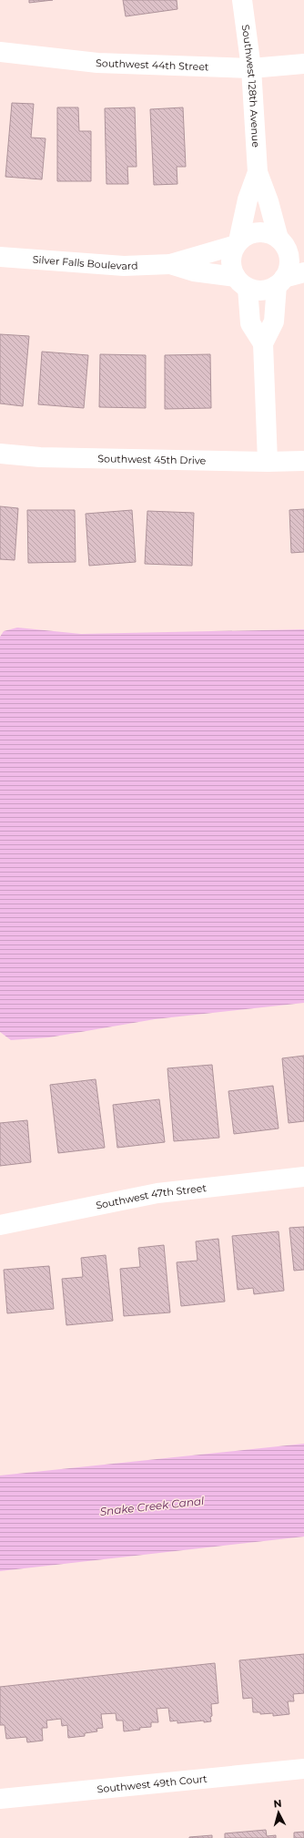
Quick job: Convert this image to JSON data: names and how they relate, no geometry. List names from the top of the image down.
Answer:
{
  "streets": {
    "street": [
      "Southwest 44th Street",
      "Southwest 128th Avenue",
      "Silver Falls Boulevard",
      "Southwest 45th Drive",
      "Southwest 47th Street",
      "Southwest 49th Court"
    ]
  },
  "crossings": [
    ["Southwest 44th Street", "Southwest 128th Avenue"],
    ["Southwest 128th Avenue", "Silver Falls Boulevard"]
  ],
  "water": ["Snake Creek Canal"],
  "north": "top"
}
